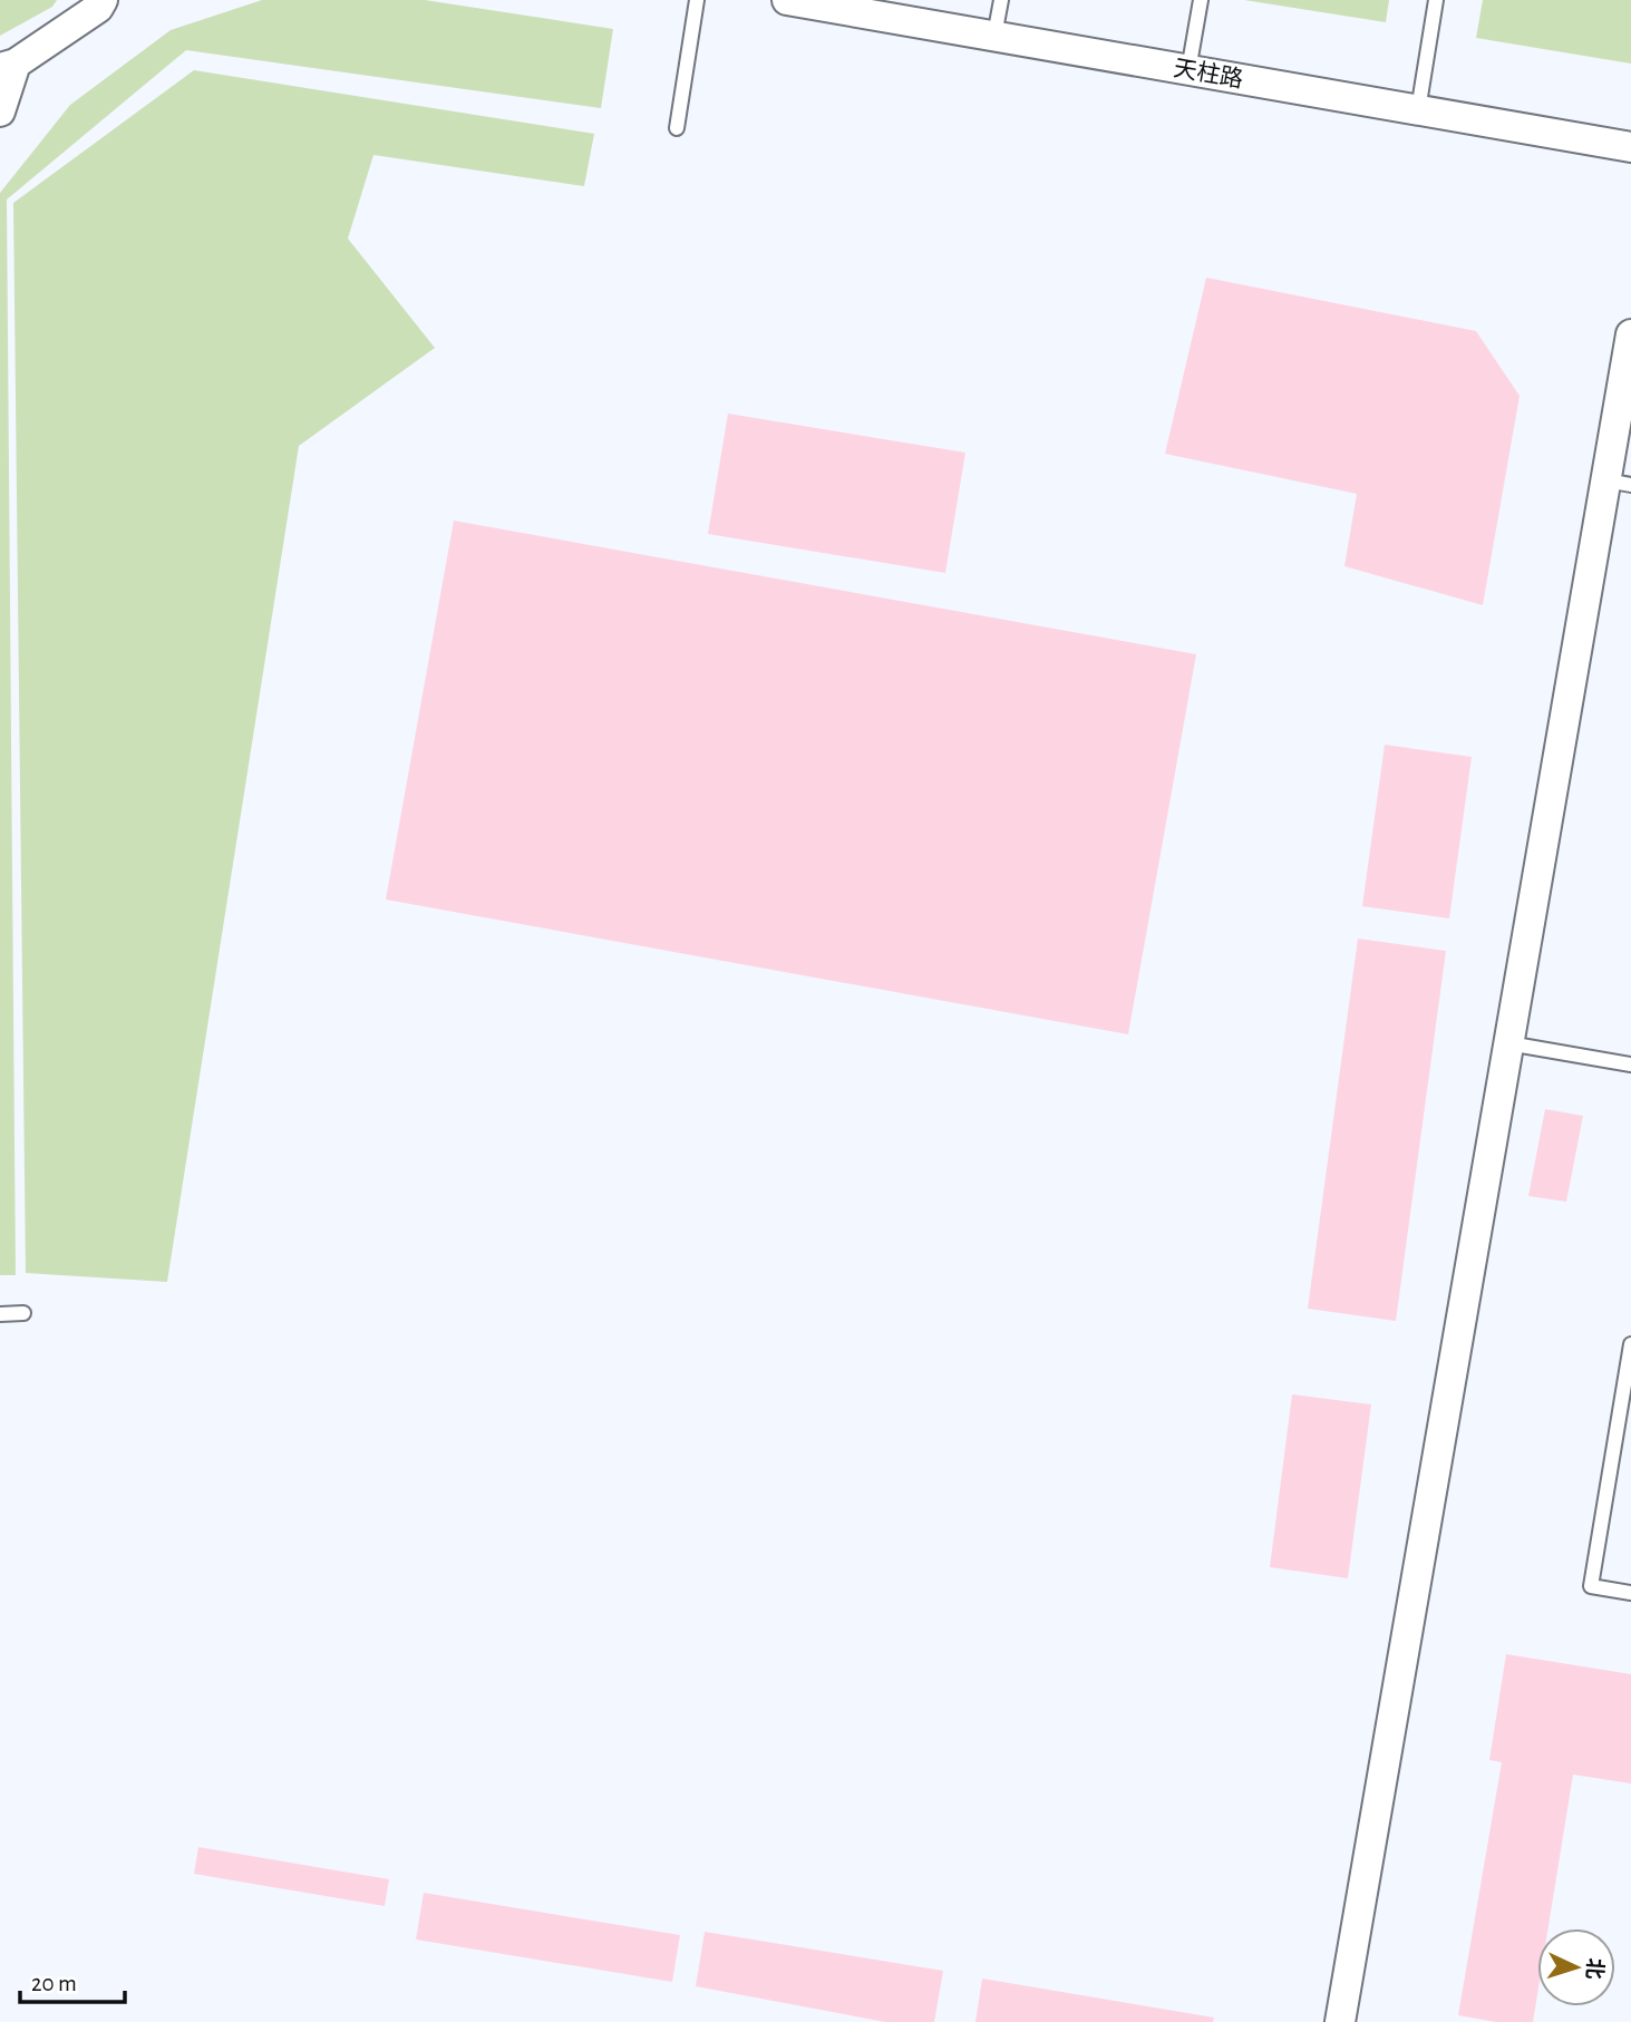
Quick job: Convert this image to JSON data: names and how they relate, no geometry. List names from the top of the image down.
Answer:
{
  "streets": {
    "street": ["天柱路"]
  },
  "scale_bar": "20 m",
  "north": "right"
}
